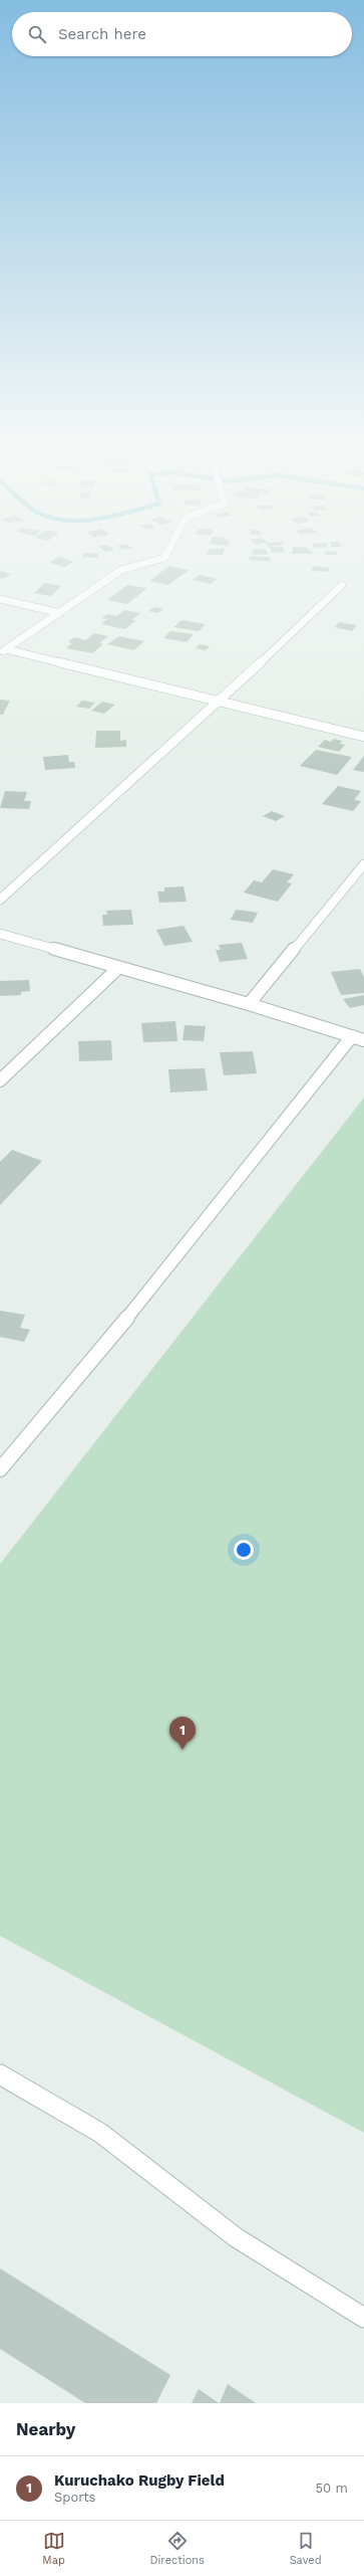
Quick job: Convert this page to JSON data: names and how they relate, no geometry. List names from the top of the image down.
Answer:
{
  "page": {
    "search": "Search here",
    "pins": "1",
    "heading": "Nearby",
    "list": [
      {
        "mark": "1",
        "name": "Kuruchako Rugby Field",
        "note": "Sports",
        "value": "50 m"
      }
    ],
    "nav": ["Map", "Directions", "Saved"]
  }
}
